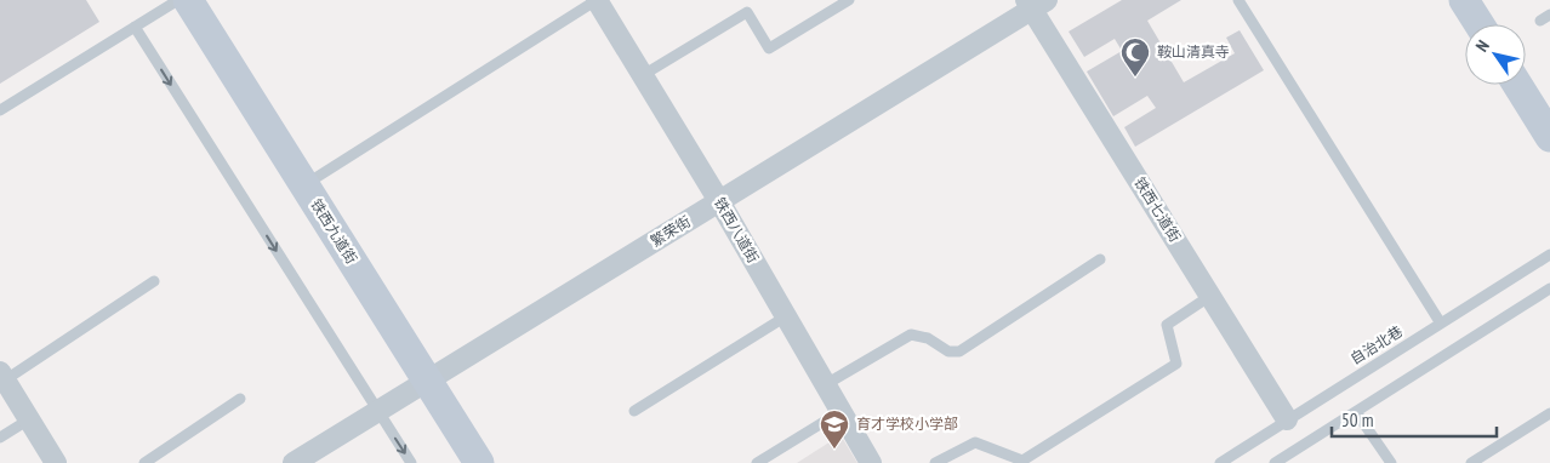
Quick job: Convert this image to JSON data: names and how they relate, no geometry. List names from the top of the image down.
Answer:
{
  "streets": {
    "main road": ["铁西九道街"],
    "street": ["铁西七道街", "铁西八道街", "繁荣街"],
    "lane": ["自治北巷"]
  },
  "crossings": [
    ["铁西七道街", "繁荣街"],
    ["铁西七道街", "自治北巷"],
    ["铁西八道街", "繁荣街"],
    ["铁西九道街", "繁荣街"]
  ],
  "places": {
    "mosque": ["鞍山清真寺"],
    "school or university": ["育才学校小学部"]
  },
  "scale_bar": "50 m",
  "north": "top left"
}
